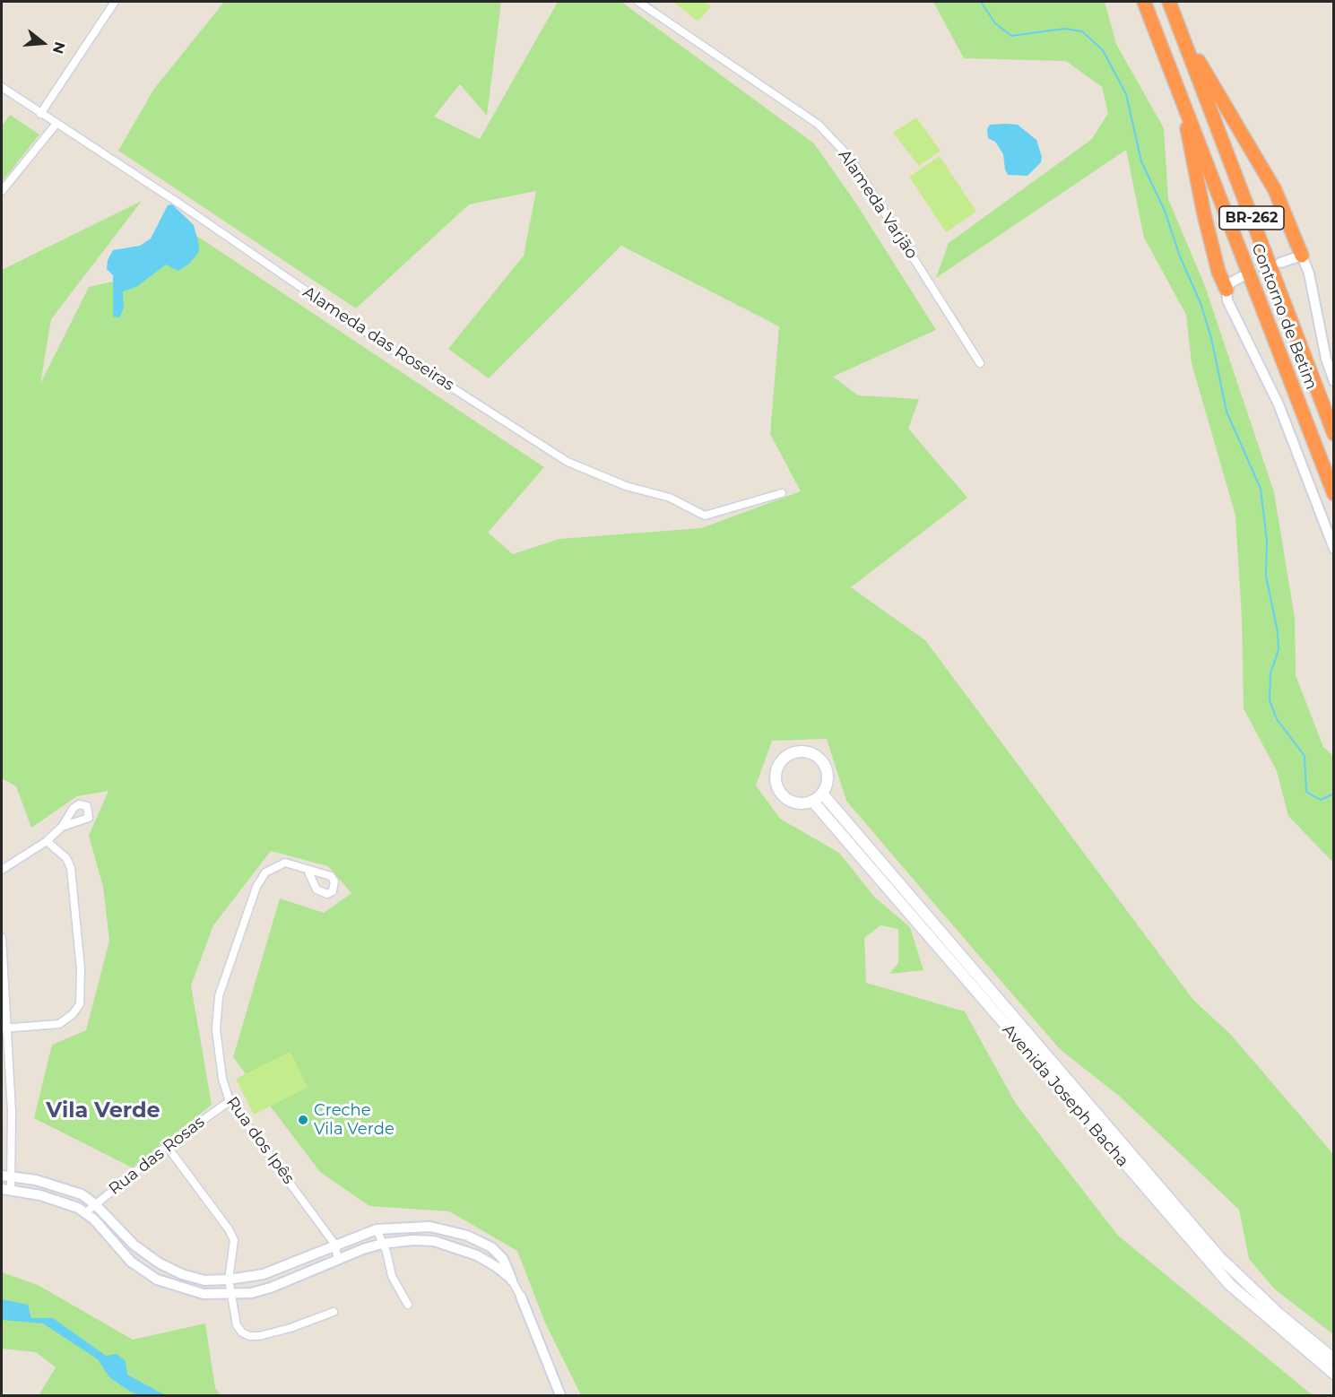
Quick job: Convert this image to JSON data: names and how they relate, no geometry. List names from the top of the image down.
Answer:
{
  "streets": {
    "highway": ["BR-262", "Contorno de Betim"],
    "main road": ["Avenida Joseph Bacha"],
    "street": [
      "Alameda Varjão",
      "Alameda das Roseiras",
      "Rua dos Ipês",
      "Rua das Rosas"
    ]
  },
  "crossings": [
    ["Rua dos Ipês", "Rua das Rosas"]
  ],
  "districts": ["Vila Verde"],
  "places": ["Creche Vila Verde"],
  "north": "right"
}
